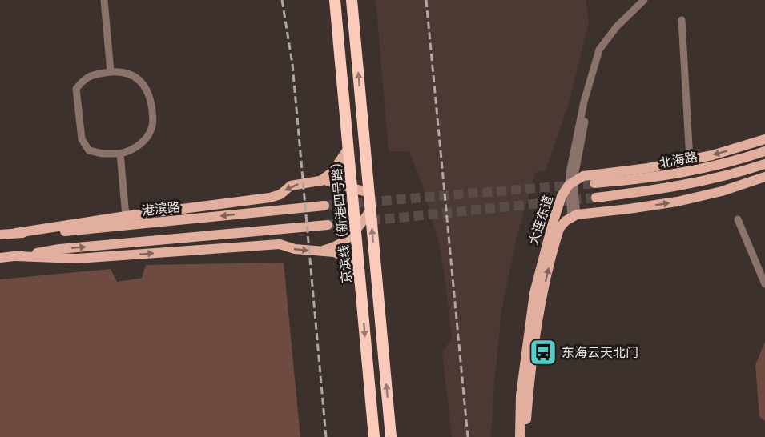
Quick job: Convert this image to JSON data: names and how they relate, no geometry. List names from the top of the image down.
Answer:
{
  "streets": {
    "highway": ["京滨线（新港四号路）"],
    "main road": ["北海路", "港滨路", "大连东道"]
  },
  "places": {
    "bus stop": ["东海云天北门"]
  }
}
